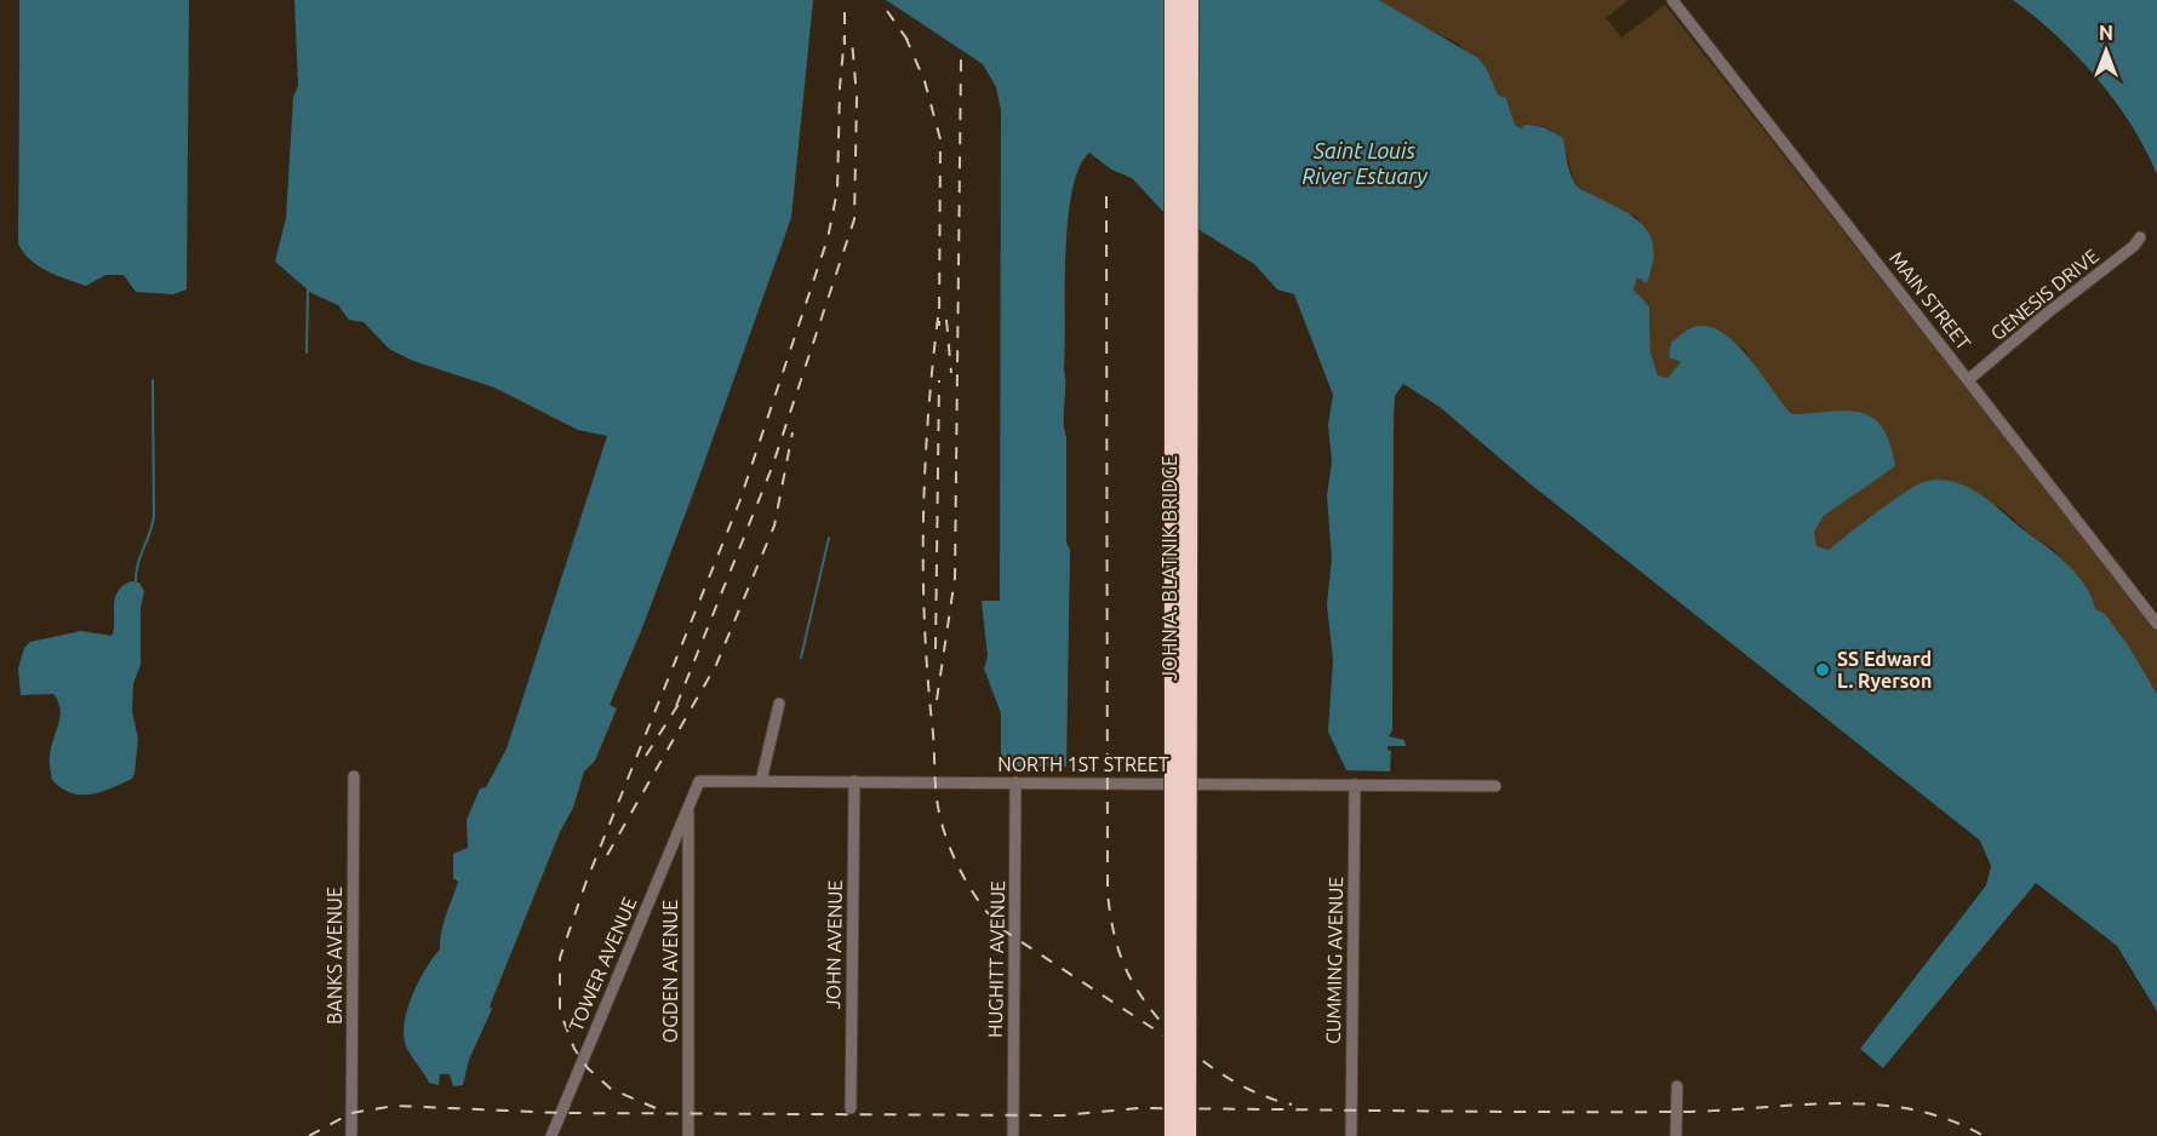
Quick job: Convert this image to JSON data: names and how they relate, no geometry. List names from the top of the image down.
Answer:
{
  "streets": {
    "highway": ["JOHN A. BLATNIK BRIDGE"],
    "street": [
      "GENESIS DRIVE",
      "MAIN STREET",
      "NORTH 1ST STREET",
      "JOHN AVENUE",
      "BANKS AVENUE",
      "HUGHITT AVENUE",
      "CUMMING AVENUE",
      "TOWER AVENUE",
      "OGDEN AVENUE"
    ]
  },
  "crossings": [
    ["GENESIS DRIVE", "MAIN STREET"],
    ["NORTH 1ST STREET", "JOHN AVENUE"],
    ["NORTH 1ST STREET", "HUGHITT AVENUE"],
    ["NORTH 1ST STREET", "CUMMING AVENUE"],
    ["NORTH 1ST STREET", "TOWER AVENUE"],
    ["NORTH 1ST STREET", "OGDEN AVENUE"],
    ["TOWER AVENUE", "OGDEN AVENUE"]
  ],
  "water": ["Saint Louis River Estuary"],
  "places": ["SS Edward L. Ryerson"],
  "north": "top"
}
